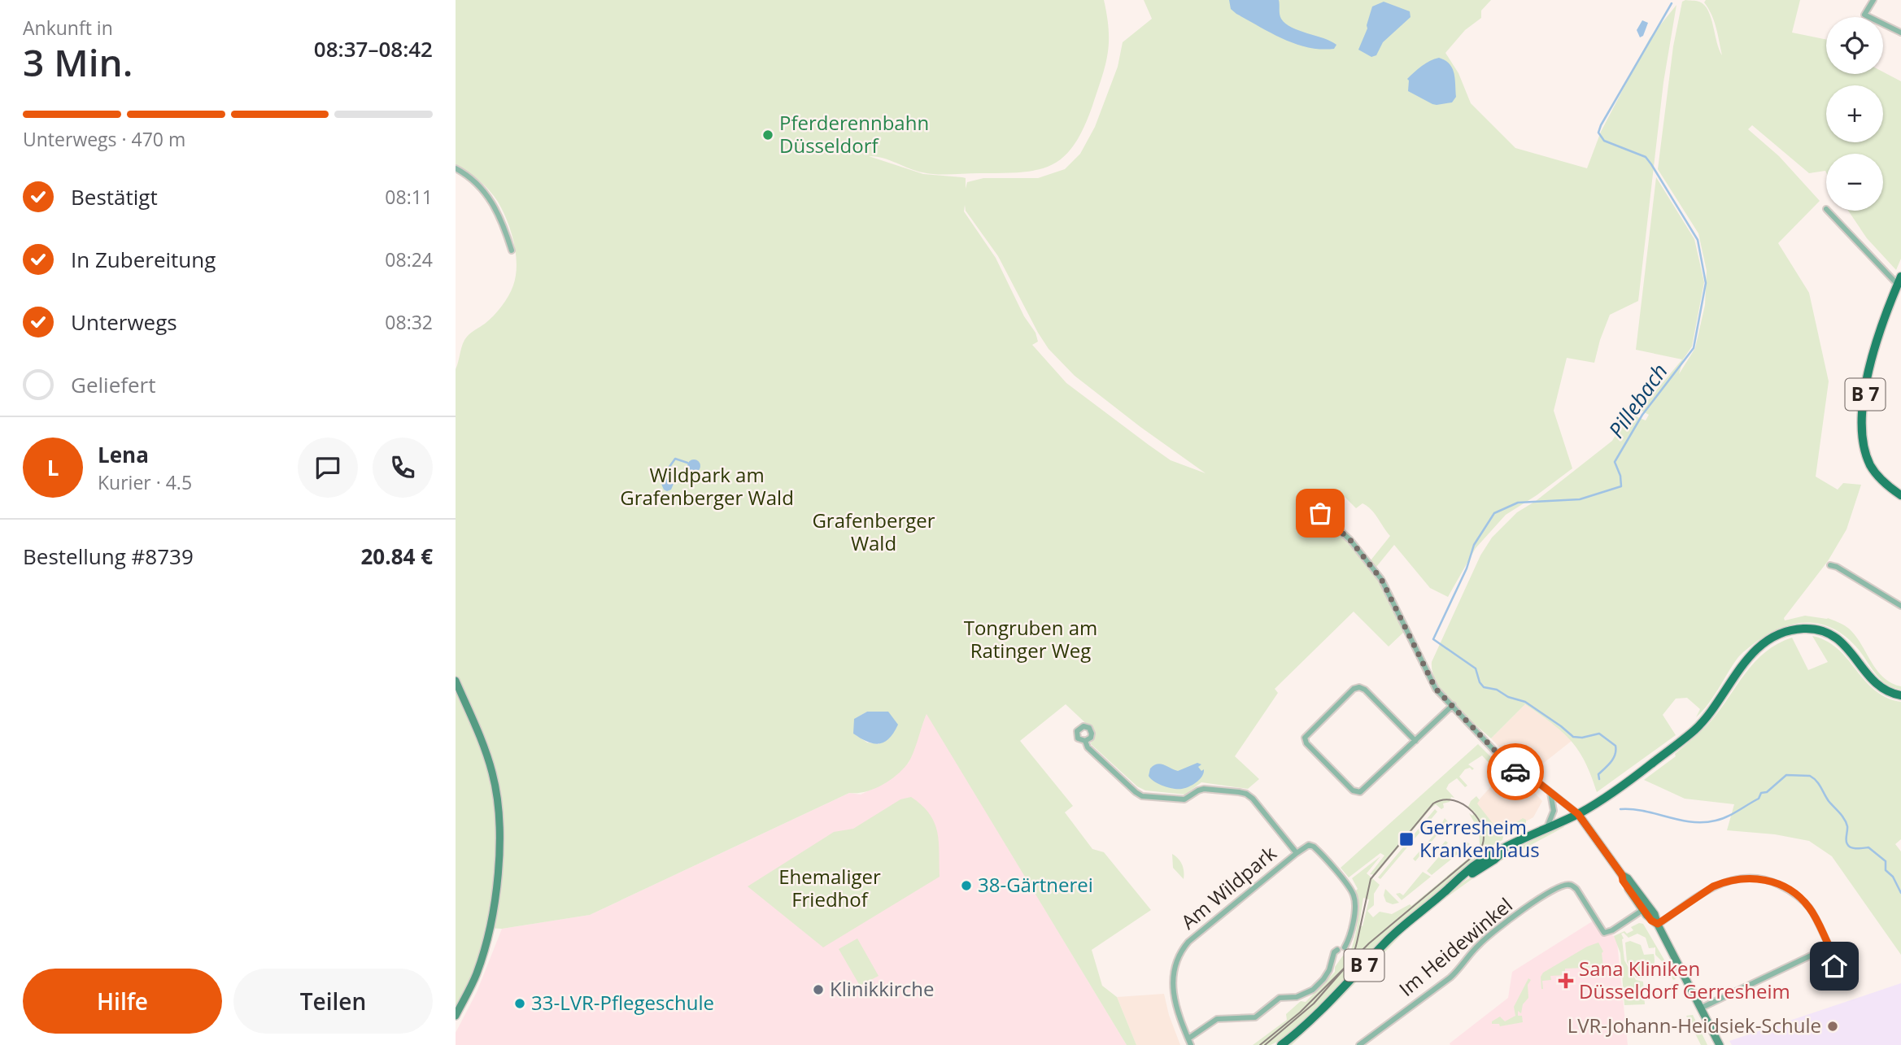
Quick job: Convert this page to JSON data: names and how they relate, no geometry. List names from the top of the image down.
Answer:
{
  "streets": {
    "main road": ["B 7"],
    "street": ["Am Wildpark", "Im Heidewinkel"]
  },
  "water": ["Pillebach"],
  "parks": [
    "Wildpark am Grafenberger Wald",
    "Grafenberger Wald",
    "Tongruben am Ratinger Weg",
    "Ehemaliger Friedhof"
  ],
  "places": {
    "other": [
      "Pferderennbahn Düsseldorf",
      "38-Gärtnerei",
      "Klinikkirche",
      "33-LVR-Pflegeschule",
      "LVR-Johann-Heidsiek-Schule"
    ],
    "transit": ["Gerresheim Krankenhaus"],
    "health": ["Sana Kliniken Düsseldorf Gerresheim"]
  },
  "page": {
    "heading": ["3 Min.", "Ankunft in", "08:37–08:42"],
    "panel": [
      "Lena",
      "Kurier · 4.5",
      "Bestellung #8739",
      "20.84 €"
    ],
    "map_buttons": ["+", "−"],
    "bar": "Unterwegs · 470 m",
    "list": [
      ["Bestätigt", "08:11"],
      ["In Zubereitung", "08:24"],
      ["Unterwegs", "08:32"],
      "Geliefert"
    ],
    "round": "L",
    "buttons": ["Hilfe", "Teilen"]
  }
}
